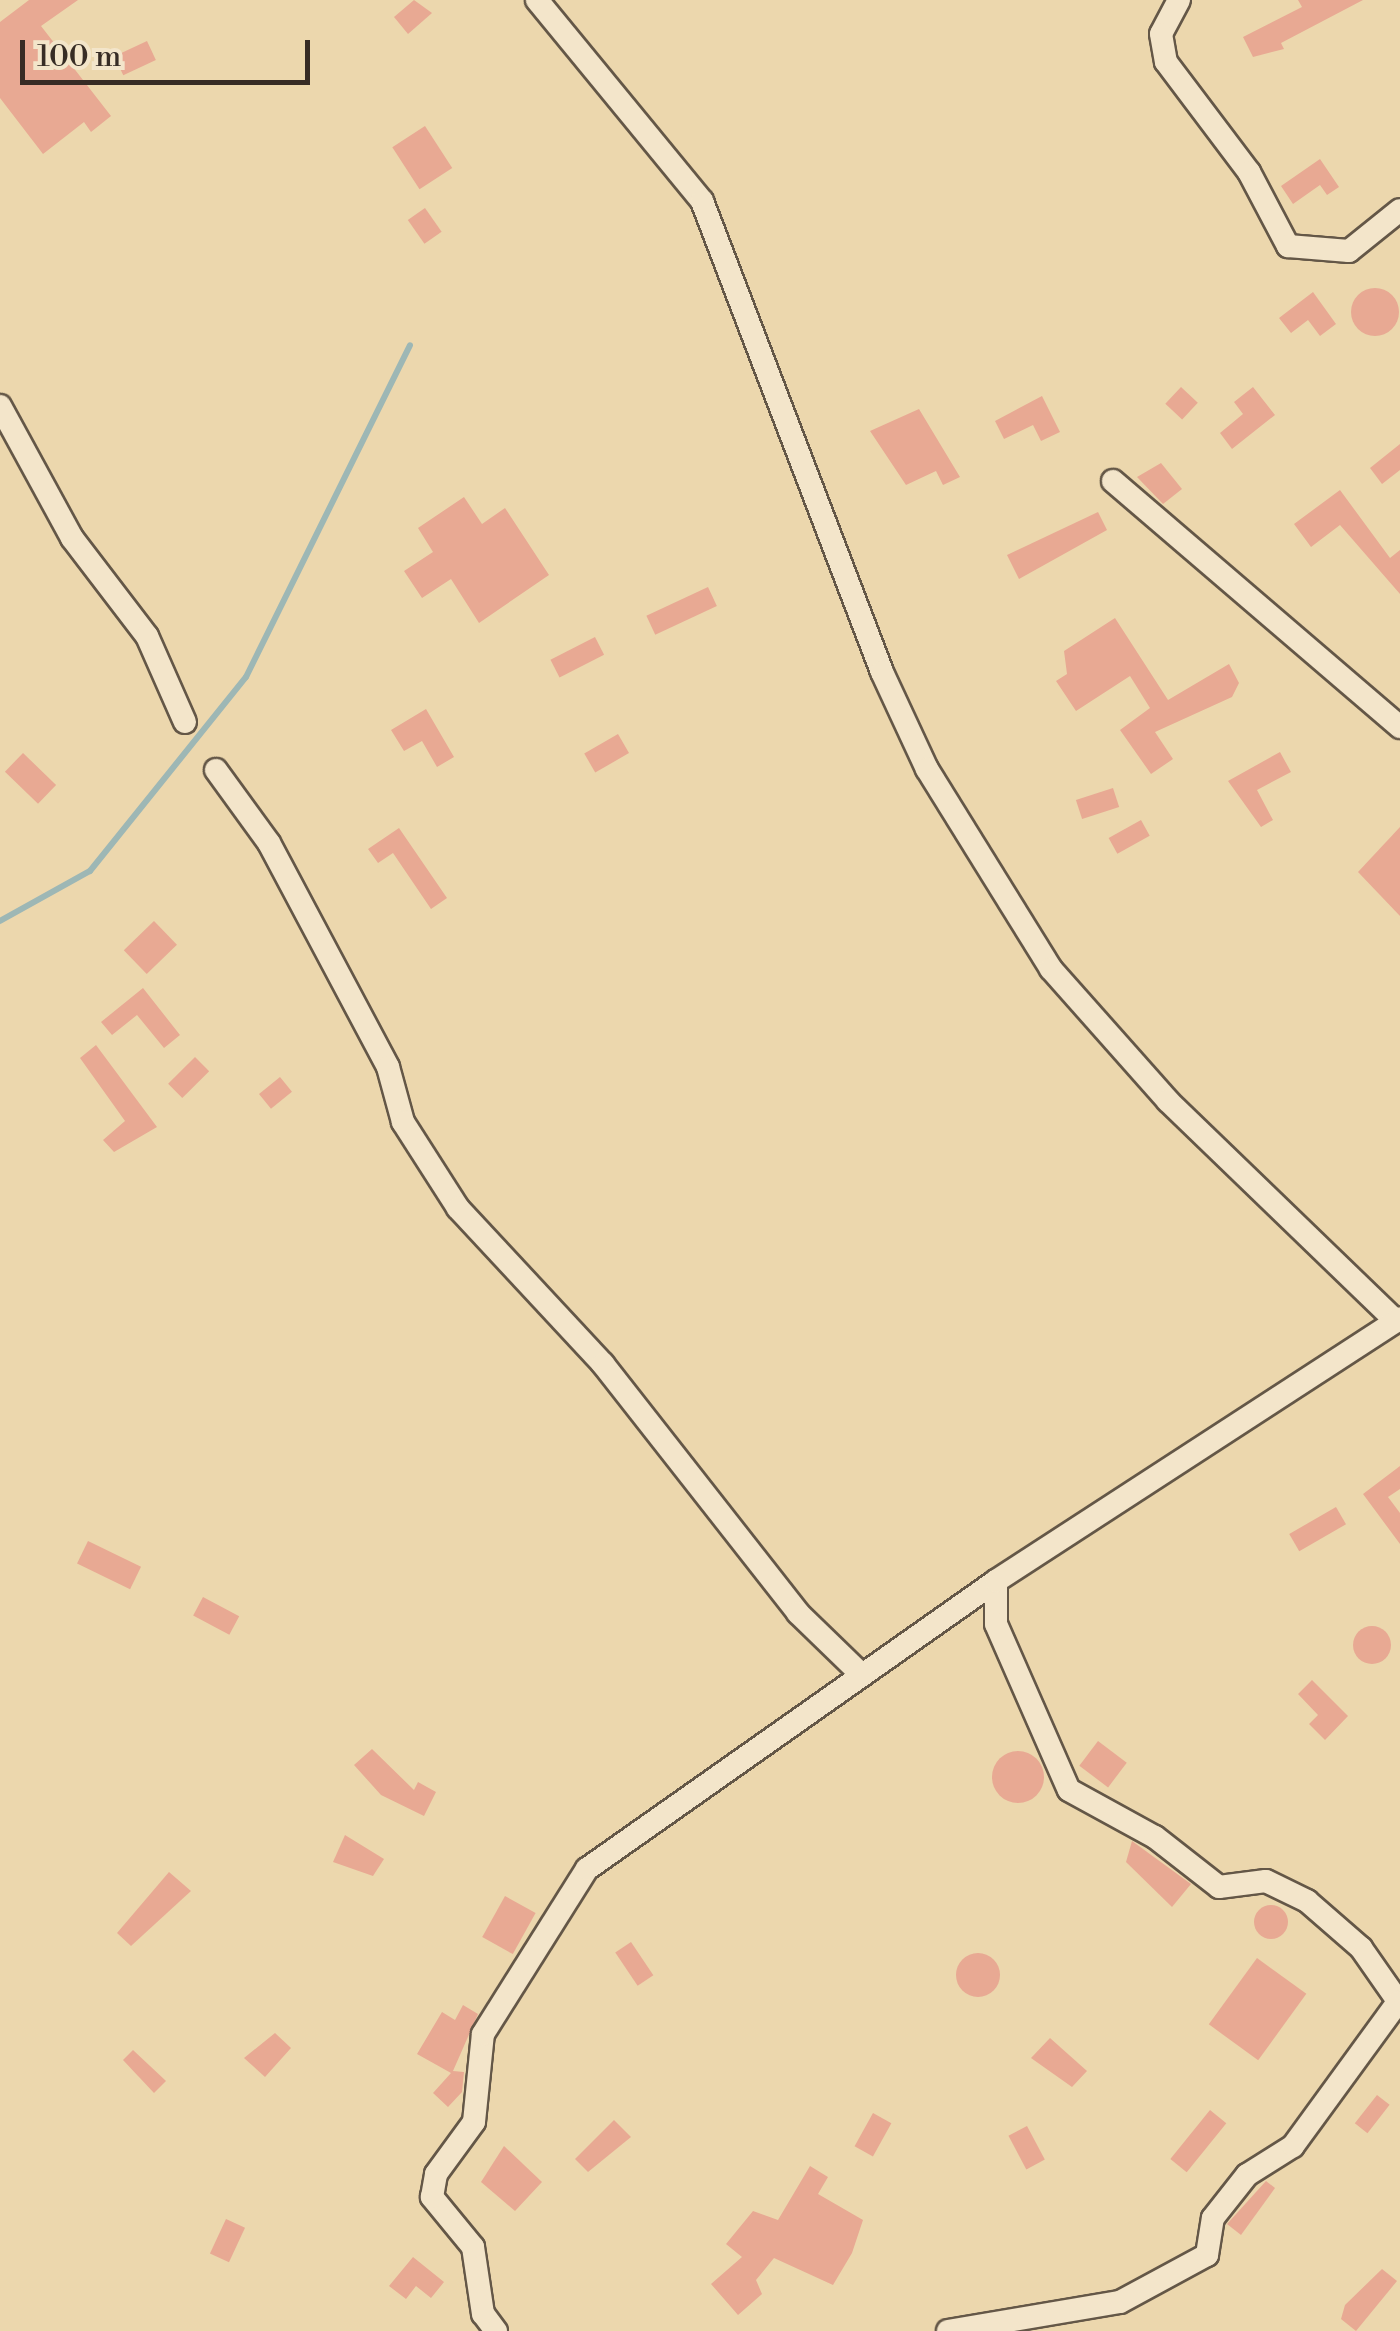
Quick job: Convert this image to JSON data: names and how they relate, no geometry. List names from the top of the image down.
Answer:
{
  "scale_bar": "100 m"
}
